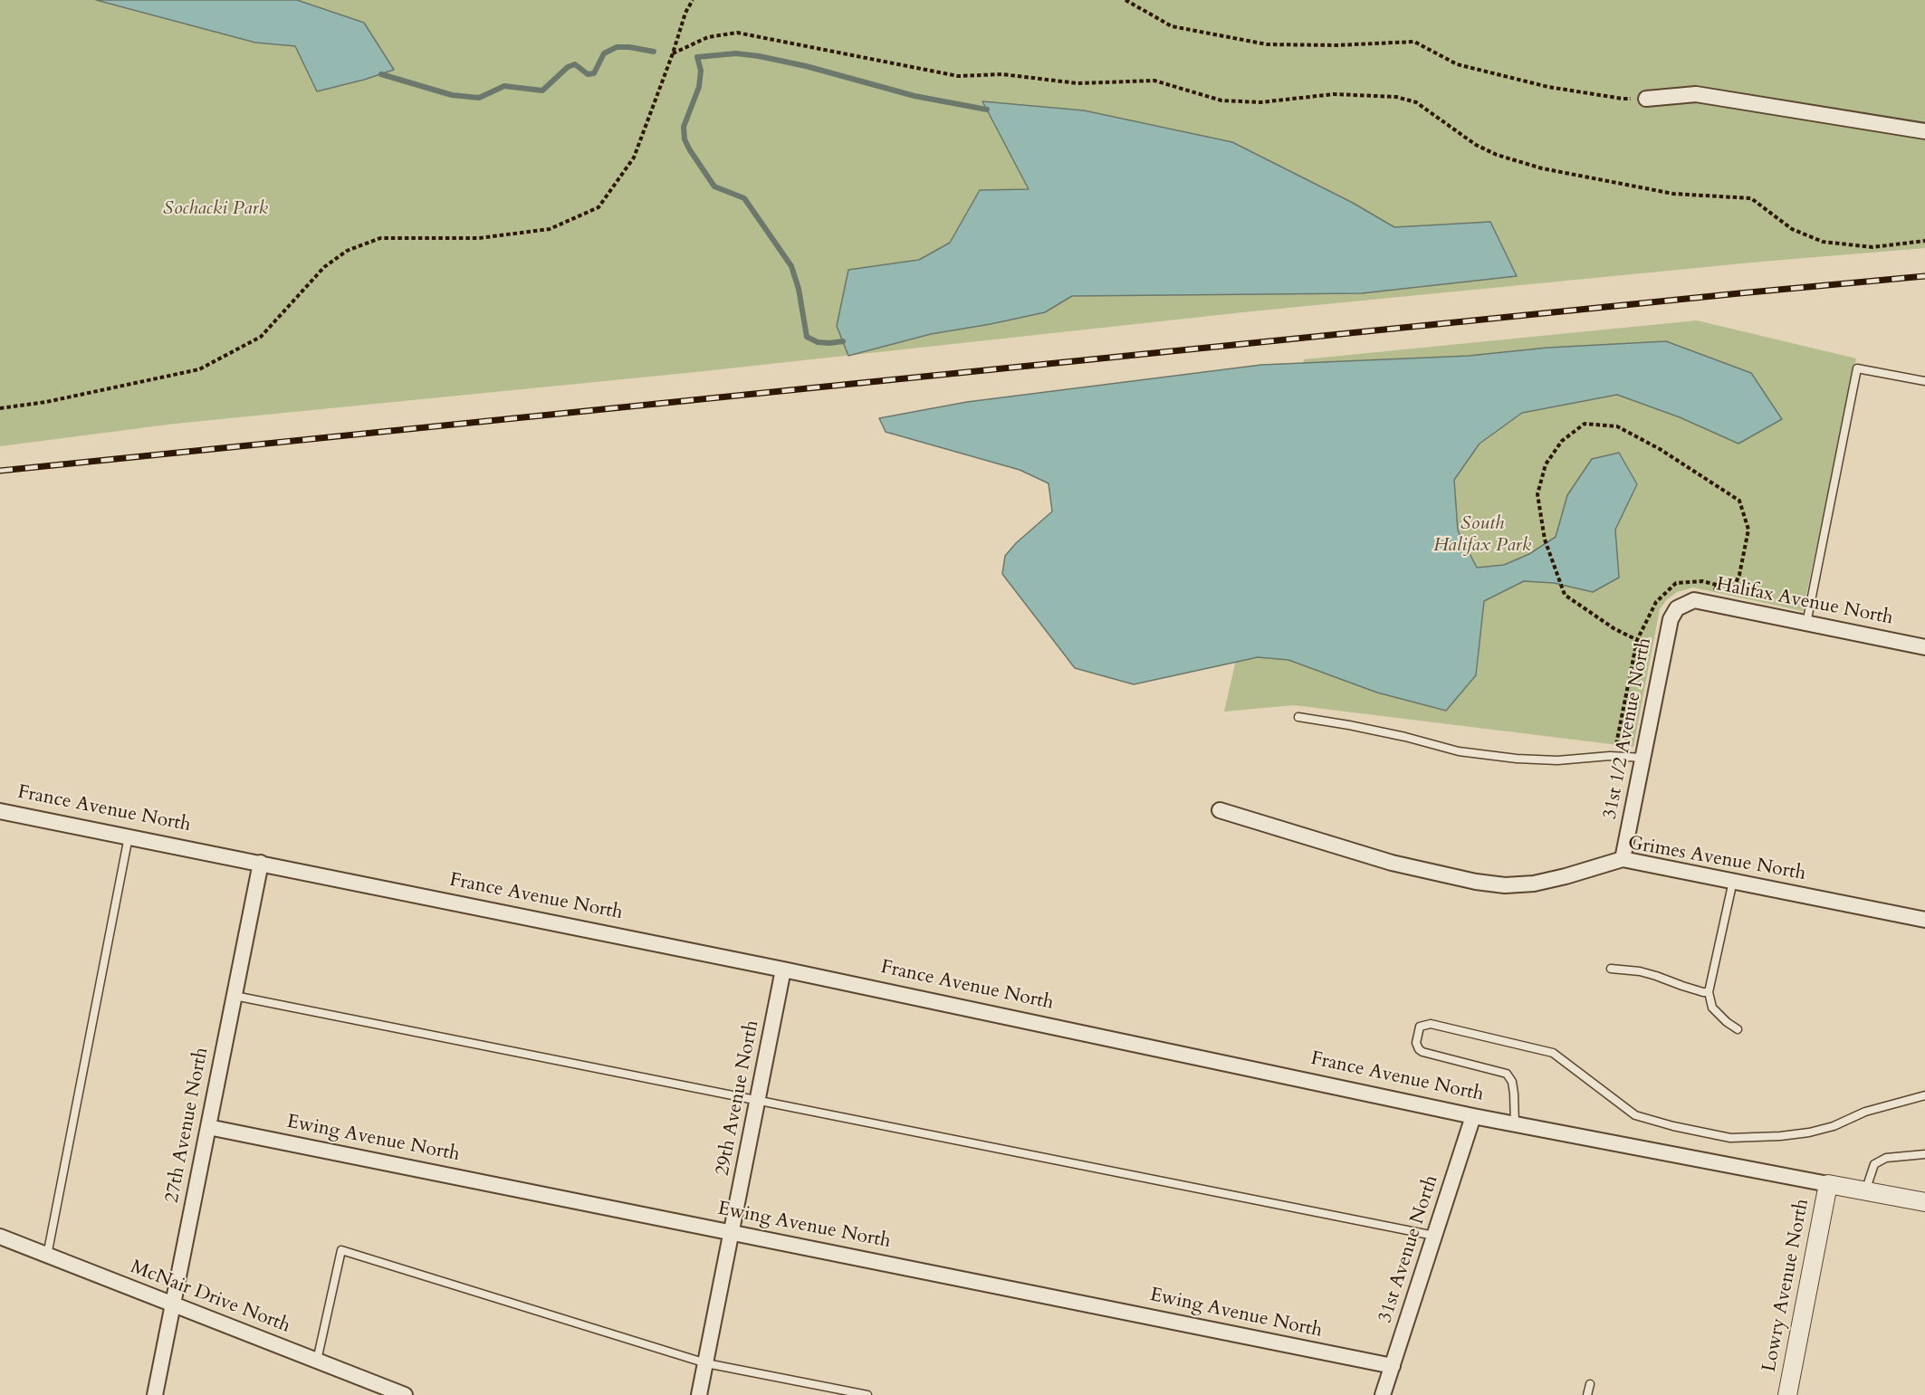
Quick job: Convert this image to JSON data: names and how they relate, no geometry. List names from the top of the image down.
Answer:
{
  "streets": {
    "street": [
      "Halifax Avenue North",
      "31st 1/2 Avenue North",
      "France Avenue North",
      "Grimes Avenue North",
      "29th Avenue North",
      "27th Avenue North",
      "Ewing Avenue North",
      "31st Avenue North",
      "Lowry Avenue North",
      "McNair Drive North"
    ]
  },
  "crossings": [
    ["Halifax Avenue North", "31st 1/2 Avenue North"],
    ["31st 1/2 Avenue North", "Grimes Avenue North"],
    ["France Avenue North", "29th Avenue North"],
    ["France Avenue North", "27th Avenue North"],
    ["France Avenue North", "31st Avenue North"],
    ["France Avenue North", "Lowry Avenue North"],
    ["29th Avenue North", "Ewing Avenue North"],
    ["27th Avenue North", "Ewing Avenue North"],
    ["27th Avenue North", "McNair Drive North"],
    ["Ewing Avenue North", "31st Avenue North"]
  ],
  "parks": ["Sochacki Park", "South Halifax Park"]
}
